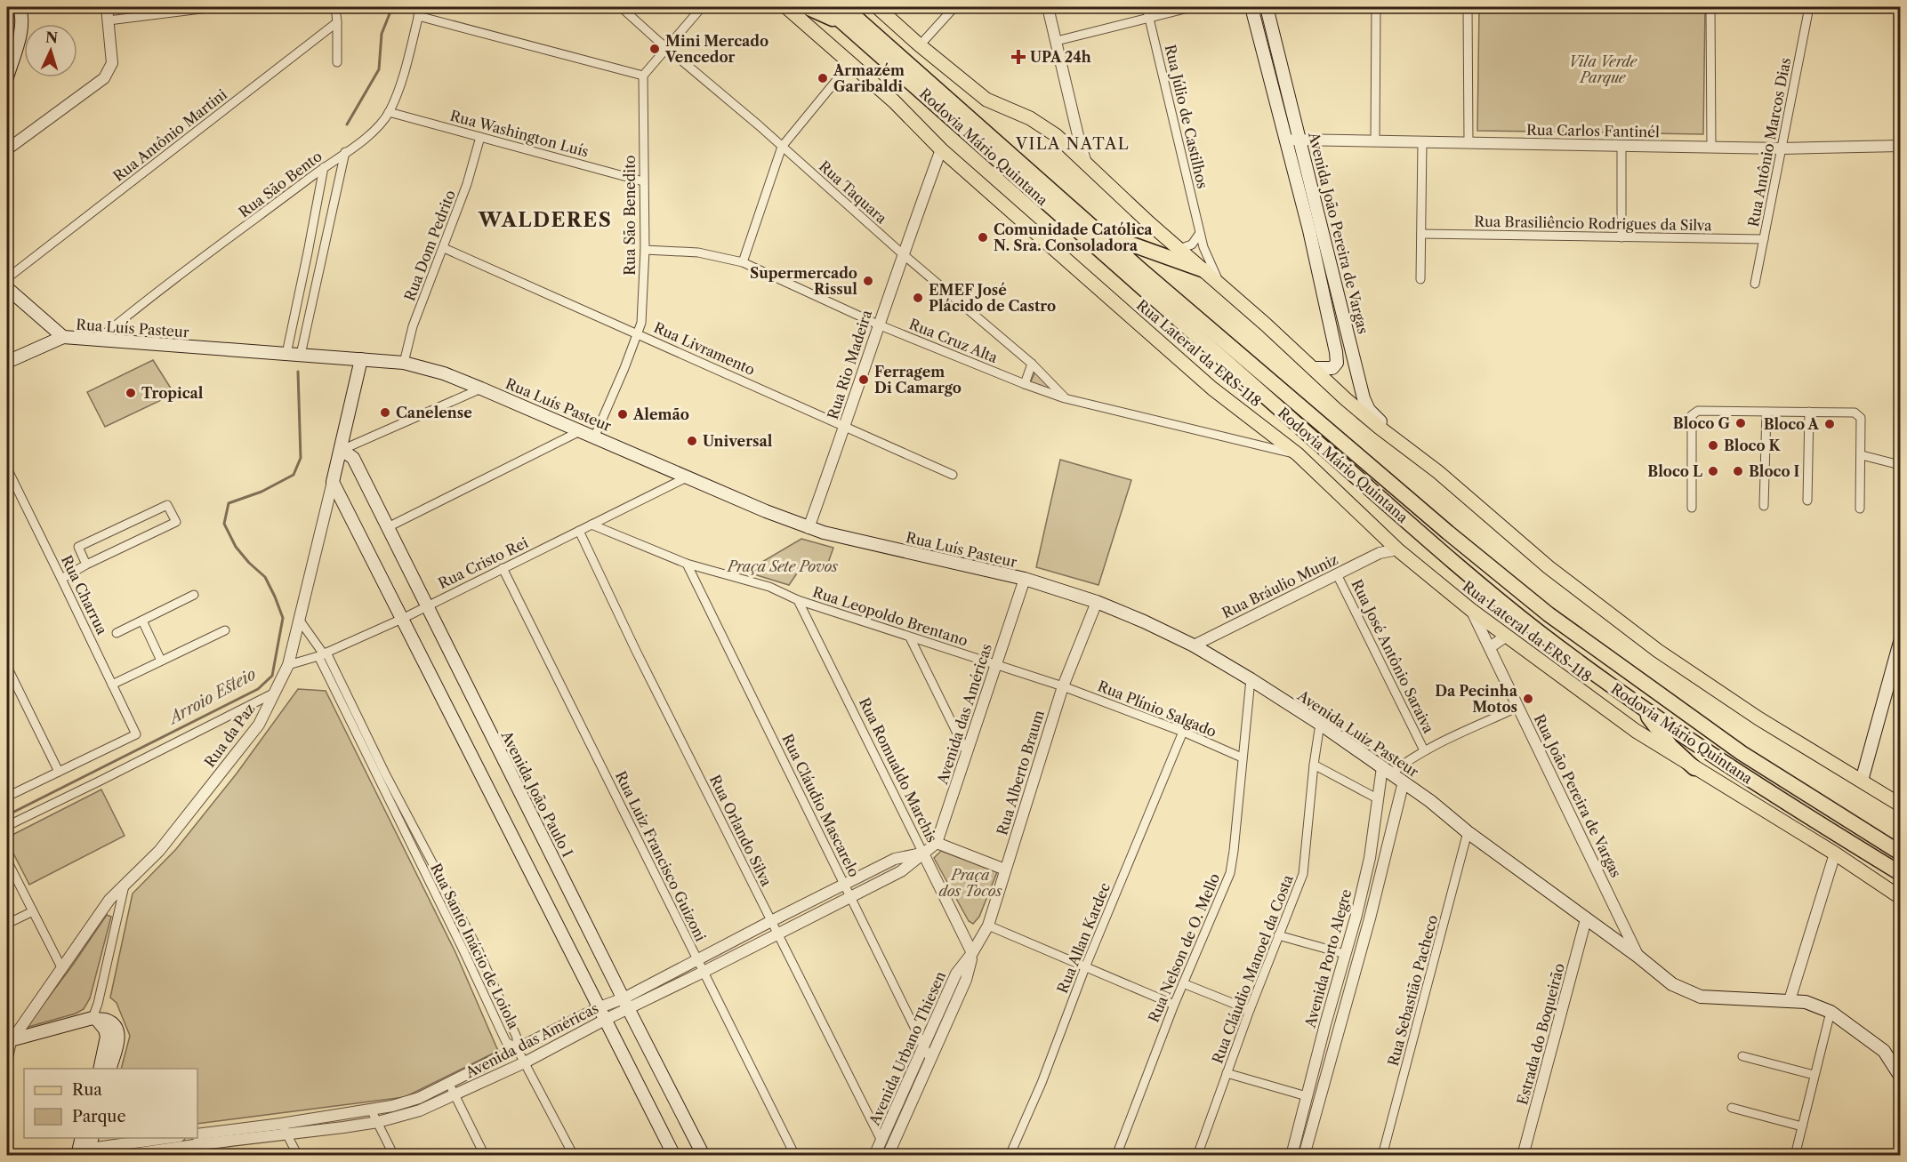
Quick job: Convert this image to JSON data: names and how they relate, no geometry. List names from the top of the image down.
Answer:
{
  "streets": {
    "highway": ["Rodovia Mário Quintana"],
    "main road": [
      "Avenida João Pereira de Vargas",
      "Rua Luís Pasteur",
      "Rua Lateral da ERS-118",
      "Avenida Luiz Pasteur",
      "Rua da Paz",
      "Avenida João Paulo I"
    ],
    "street": [
      "Rua Júlio de Castilhos",
      "Rua Carlos Fantinél",
      "Rua Washington Luís",
      "Rua Antônio Martini",
      "Rua Antônio Marcos Dias",
      "Rua São Bento",
      "Rua Taquara",
      "Rua São Benedito",
      "Rua Brasiliêncio Rodrigues da Silva",
      "Rua Dom Pedrito",
      "Rua Cruz Alta",
      "Rua Livramento",
      "Rua Rio Madeira",
      "Rua Cristo Rei",
      "Rua Bráulio Muniz",
      "Rua Charrua",
      "Rua Leopoldo Brentano",
      "Rua José Antônio Saraiva",
      "Rua Plínio Salgado",
      "Avenida das Américas",
      "Rua Romualdo Marchis",
      "Rua Alberto Braum",
      "Rua João Pereira de Vargas",
      "Rua Cláudio Mascarelo",
      "Rua Orlando Silva",
      "Rua Luiz Francisco Guizoni",
      "Rua Allan Kardec",
      "Rua Santo Inácio de Loiola",
      "Rua Nelson de O. Mello",
      "Avenida Porto Alegre",
      "Rua Cláudio Manoel da Costa",
      "Rua Sebastião Pacheco",
      "Estrada do Boqueirão",
      "Avenida Urbano Thiesen"
    ]
  },
  "crossings": [
    ["Rua Carlos Fantinél", "Rua Antônio Marcos Dias"],
    ["Rua Carlos Fantinél", "Avenida João Pereira de Vargas"],
    ["Rua Washington Luís", "Rua São Bento"],
    ["Rua Washington Luís", "Rua São Benedito"],
    ["Rua Washington Luís", "Rua Dom Pedrito"],
    ["Rua Antônio Marcos Dias", "Rua Brasiliêncio Rodrigues da Silva"],
    ["Rua São Bento", "Rua Luís Pasteur"],
    ["Rua Taquara", "Rua Cruz Alta"],
    ["Rua Taquara", "Rua Rio Madeira"],
    ["Rua São Benedito", "Rua Luís Pasteur"],
    ["Rua São Benedito", "Rua Cruz Alta"],
    ["Rua São Benedito", "Rua Livramento"],
    ["Rua Dom Pedrito", "Rua Luís Pasteur"],
    ["Rua Dom Pedrito", "Rua Livramento"],
    ["Rua Luís Pasteur", "Rua Rio Madeira"],
    ["Rua Luís Pasteur", "Rua Cristo Rei"],
    ["Rua Luís Pasteur", "Avenida das Américas"],
    ["Rua Luís Pasteur", "Avenida Luiz Pasteur"],
    ["Rua Luís Pasteur", "Rua da Paz"],
    ["Rua Luís Pasteur", "Rua Alberto Braum"],
    ["Rua Cruz Alta", "Rua Lateral da ERS-118"],
    ["Rua Cruz Alta", "Rua Rio Madeira"],
    ["Rua Livramento", "Rua Rio Madeira"],
    ["Rua Lateral da ERS-118", "Rua Rio Madeira"],
    ["Rua Lateral da ERS-118", "Rua Bráulio Muniz"],
    ["Rua Lateral da ERS-118", "Rua João Pereira de Vargas"],
    ["Rua Cristo Rei", "Rua Leopoldo Brentano"],
    ["Rua Cristo Rei", "Rua da Paz"],
    ["Rua Cristo Rei", "Avenida João Paulo I"],
    ["Rua Cristo Rei", "Rua Orlando Silva"],
    ["Rua Cristo Rei", "Rua Luiz Francisco Guizoni"],
    ["Rua Cristo Rei", "Rua Santo Inácio de Loiola"],
    ["Rua Bráulio Muniz", "Rua José Antônio Saraiva"],
    ["Rua Bráulio Muniz", "Avenida Luiz Pasteur"],
    ["Rua Leopoldo Brentano", "Rua Plínio Salgado"],
    ["Rua Leopoldo Brentano", "Avenida das Américas"],
    ["Rua Leopoldo Brentano", "Rua Romualdo Marchis"],
    ["Rua Leopoldo Brentano", "Rua Alberto Braum"],
    ["Rua Leopoldo Brentano", "Rua Cláudio Mascarelo"],
    ["Rua Plínio Salgado", "Rua Alberto Braum"],
    ["Rua Plínio Salgado", "Rua Allan Kardec"],
    ["Rua Plínio Salgado", "Rua Nelson de O. Mello"],
    ["Avenida das Américas", "Rua Romualdo Marchis"],
    ["Avenida das Américas", "Avenida João Paulo I"],
    ["Avenida das Américas", "Rua Cláudio Mascarelo"],
    ["Avenida das Américas", "Rua Orlando Silva"],
    ["Avenida das Américas", "Rua Luiz Francisco Guizoni"],
    ["Avenida das Américas", "Rua Santo Inácio de Loiola"],
    ["Avenida Luiz Pasteur", "Rua Alberto Braum"],
    ["Avenida Luiz Pasteur", "Rua Nelson de O. Mello"],
    ["Avenida Luiz Pasteur", "Avenida Porto Alegre"],
    ["Avenida Luiz Pasteur", "Rua Cláudio Manoel da Costa"],
    ["Avenida Luiz Pasteur", "Rua Sebastião Pacheco"],
    ["Avenida Luiz Pasteur", "Estrada do Boqueirão"],
    ["Rua da Paz", "Avenida João Paulo I"],
    ["Rua Romualdo Marchis", "Rua Alberto Braum"],
    ["Rua Romualdo Marchis", "Avenida Urbano Thiesen"],
    ["Rua Alberto Braum", "Avenida Urbano Thiesen"],
    ["Rua Cláudio Mascarelo", "Avenida Urbano Thiesen"],
    ["Rua Orlando Silva", "Avenida Urbano Thiesen"]
  ],
  "districts": ["VILA NATAL", "WALDERES"],
  "water": ["Arroio Esteio"],
  "parks": ["Vila Verde Parque", "Praça Sete Povos", "Praça dos Tocos"],
  "places": {
    "other": [
      "Mini Mercado Vencedor",
      "Armazém Garibaldi",
      "Comunidade Católica N. Sra. Consoladora",
      "Supermercado Rissul",
      "EMEF José Plácido de Castro",
      "Ferragem Di Camargo",
      "Tropical",
      "Canelense",
      "Alemão",
      "Bloco G",
      "Bloco A",
      "Universal",
      "Bloco K",
      "Bloco L",
      "Bloco I",
      "Da Pecinha Motos"
    ],
    "health": ["UPA 24h"]
  },
  "legend": ["Rua", "Parque"],
  "north": "top"
}
